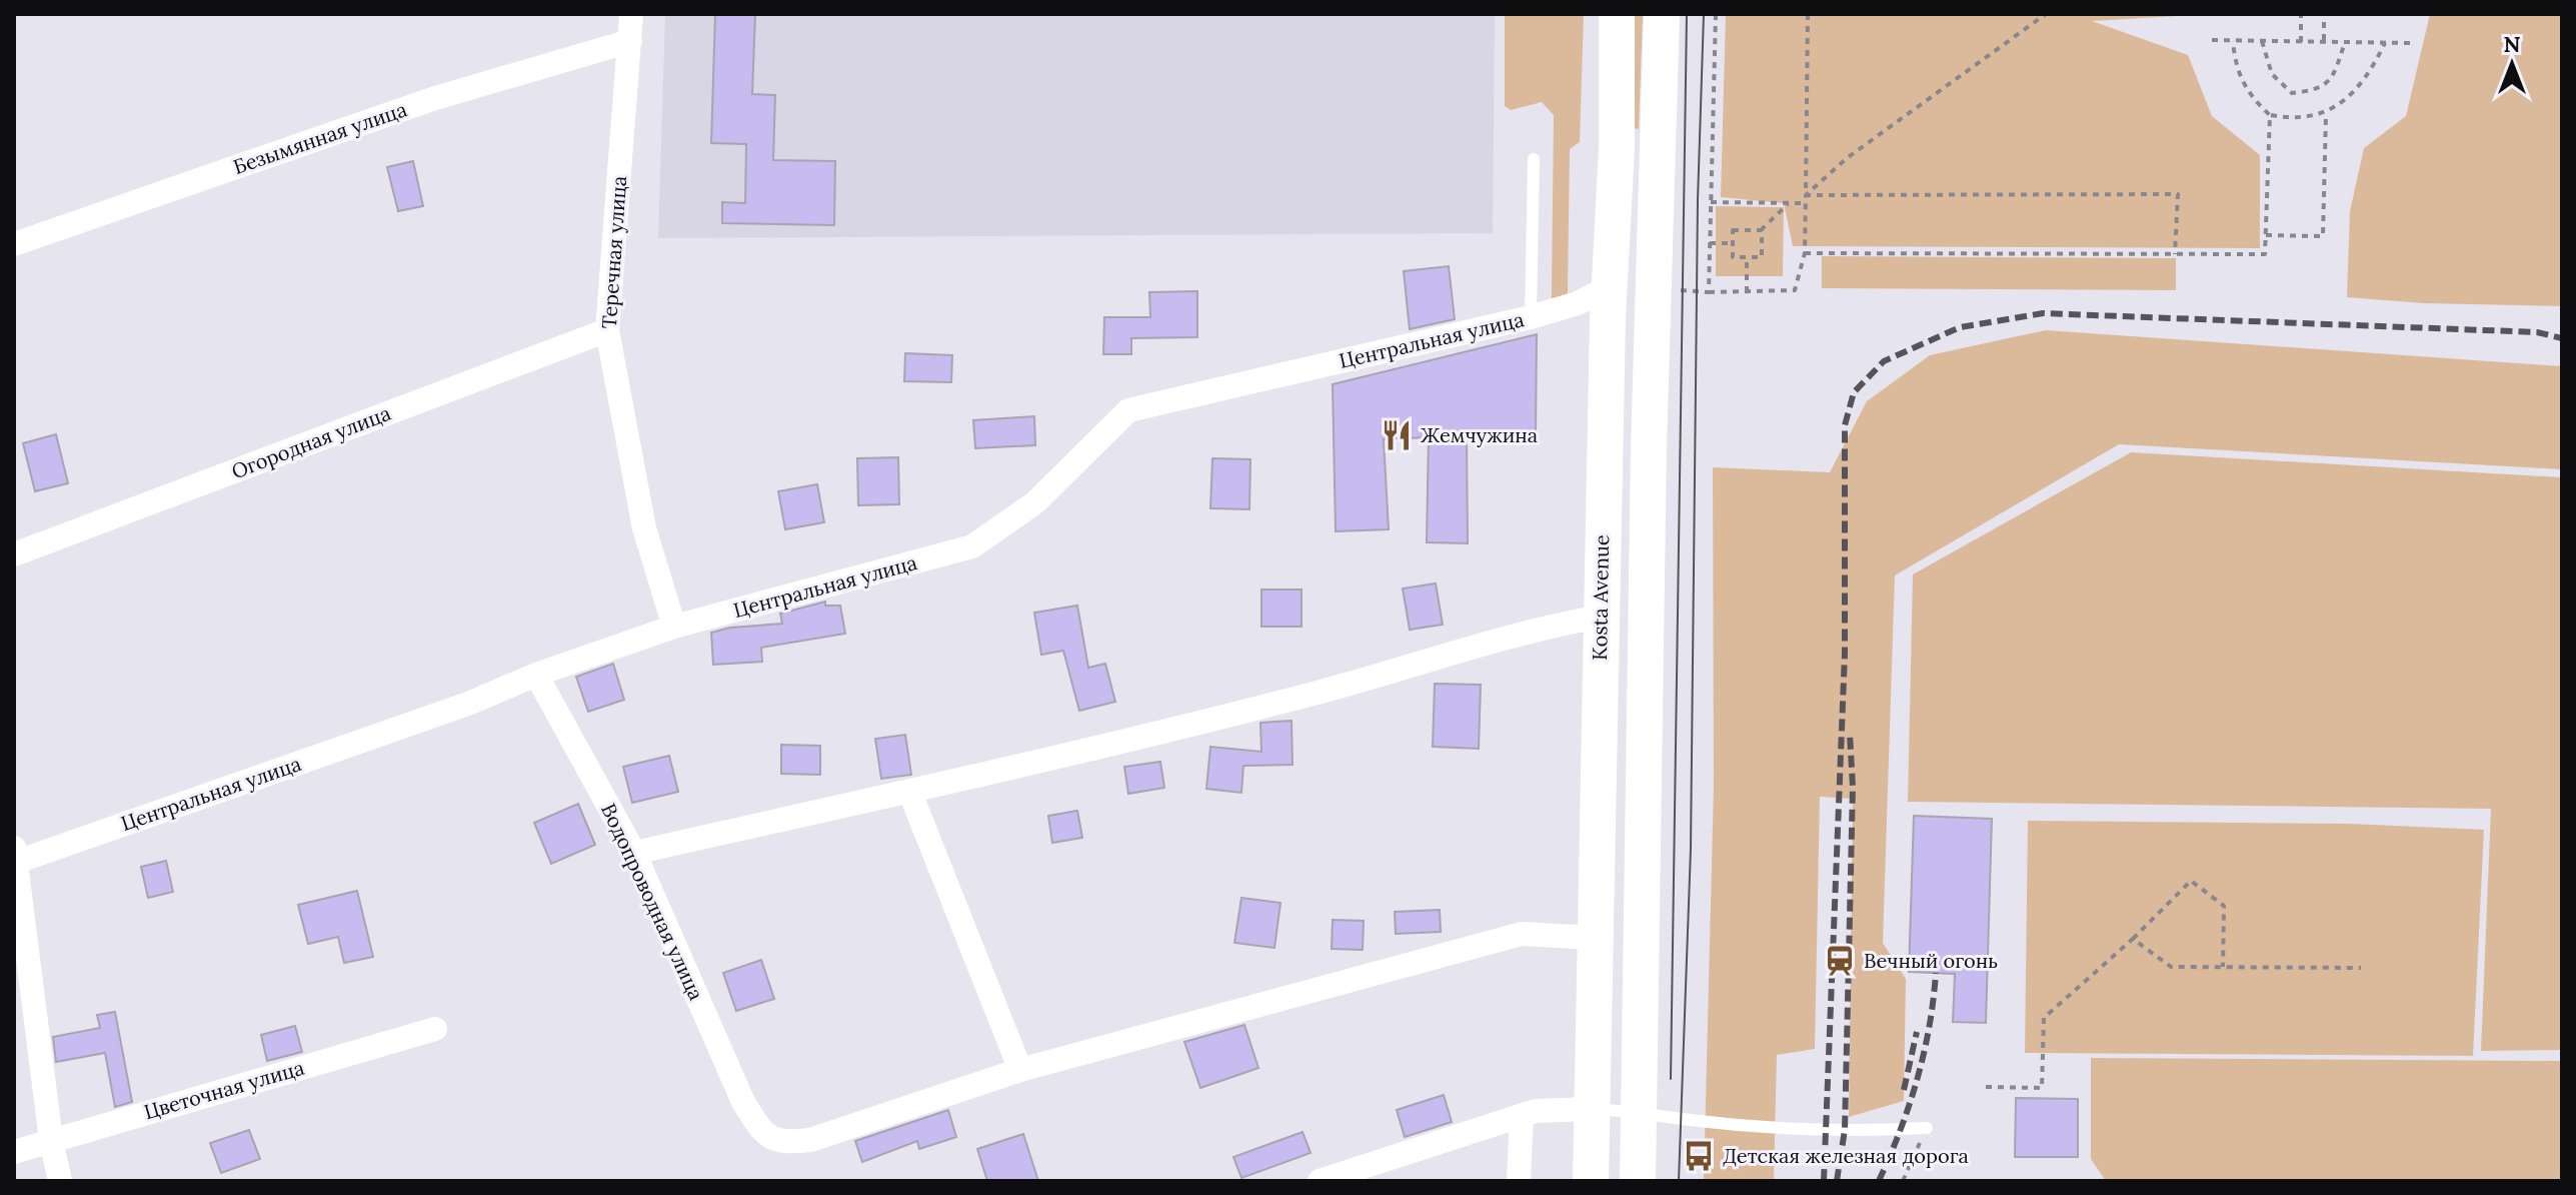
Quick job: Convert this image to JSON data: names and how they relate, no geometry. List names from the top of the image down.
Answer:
{
  "streets": {
    "main road": ["Kosta Avenue"],
    "street": [
      "Безымянная улица",
      "Теречная улица",
      "Центральная улица",
      "Огородная улица",
      "Водопроводная улица",
      "Цветочная улица"
    ]
  },
  "crossings": [
    ["Безымянная улица", "Теречная улица"],
    ["Теречная улица", "Центральная улица"],
    ["Теречная улица", "Огородная улица"],
    ["Центральная улица", "Kosta Avenue"],
    ["Центральная улица", "Водопроводная улица"]
  ],
  "places": {
    "restaurant": ["Жемчужина"],
    "station": ["Вечный огонь"],
    "bus stop": ["Детская железная дорога"]
  },
  "north": "top"
}
